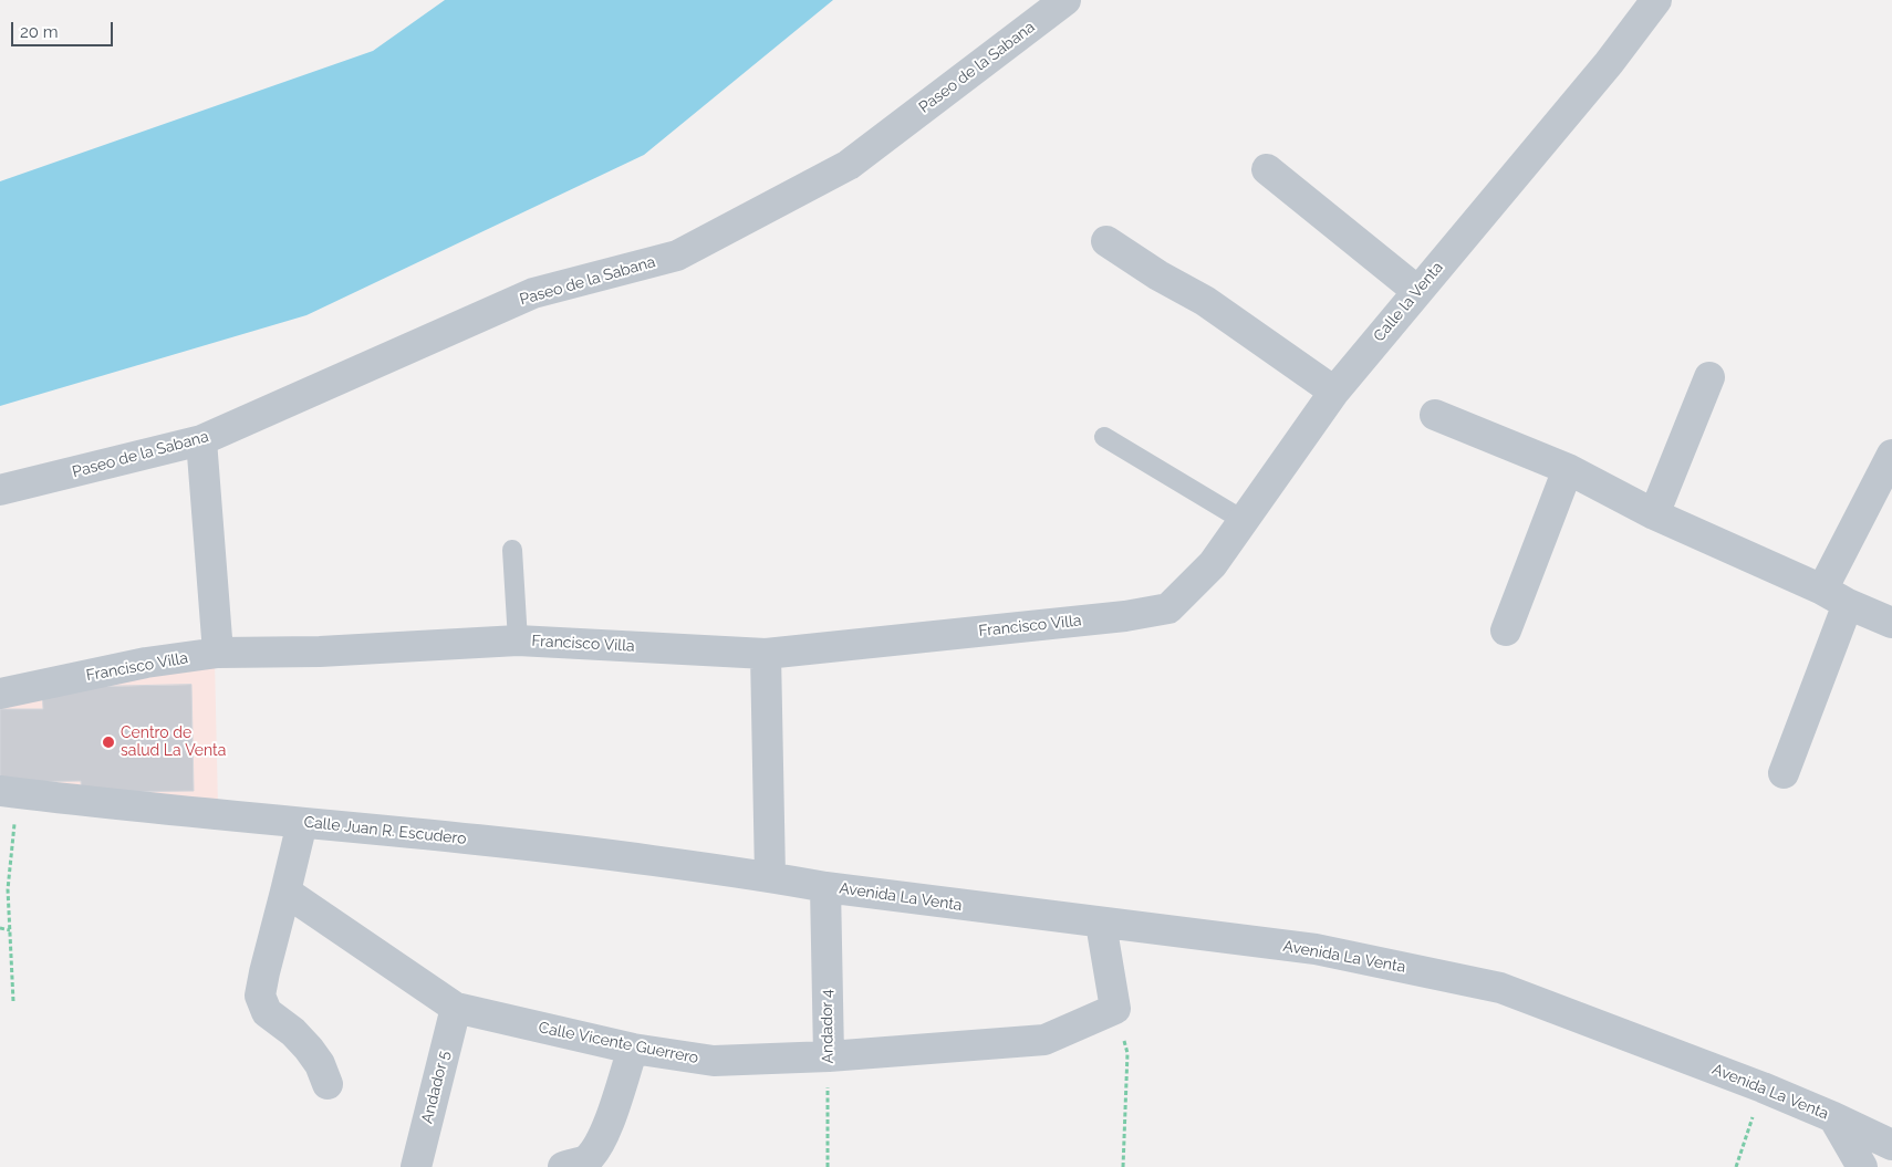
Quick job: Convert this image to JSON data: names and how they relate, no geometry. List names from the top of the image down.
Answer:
{
  "streets": {
    "street": [
      "Paseo de la Sabana",
      "Calle la Venta",
      "Francisco Villa",
      "Calle Juan R. Escudero",
      "Avenida La Venta",
      "Andador 4",
      "Calle Vicente Guerrero",
      "Andador 5"
    ]
  },
  "crossings": [
    ["Calle la Venta", "Francisco Villa"],
    ["Calle Juan R. Escudero", "Avenida La Venta"],
    ["Avenida La Venta", "Andador 4"],
    ["Andador 4", "Calle Vicente Guerrero"],
    ["Calle Vicente Guerrero", "Andador 5"]
  ],
  "places": ["Centro de salud La Venta"],
  "scale_bar": "20 m"
}
